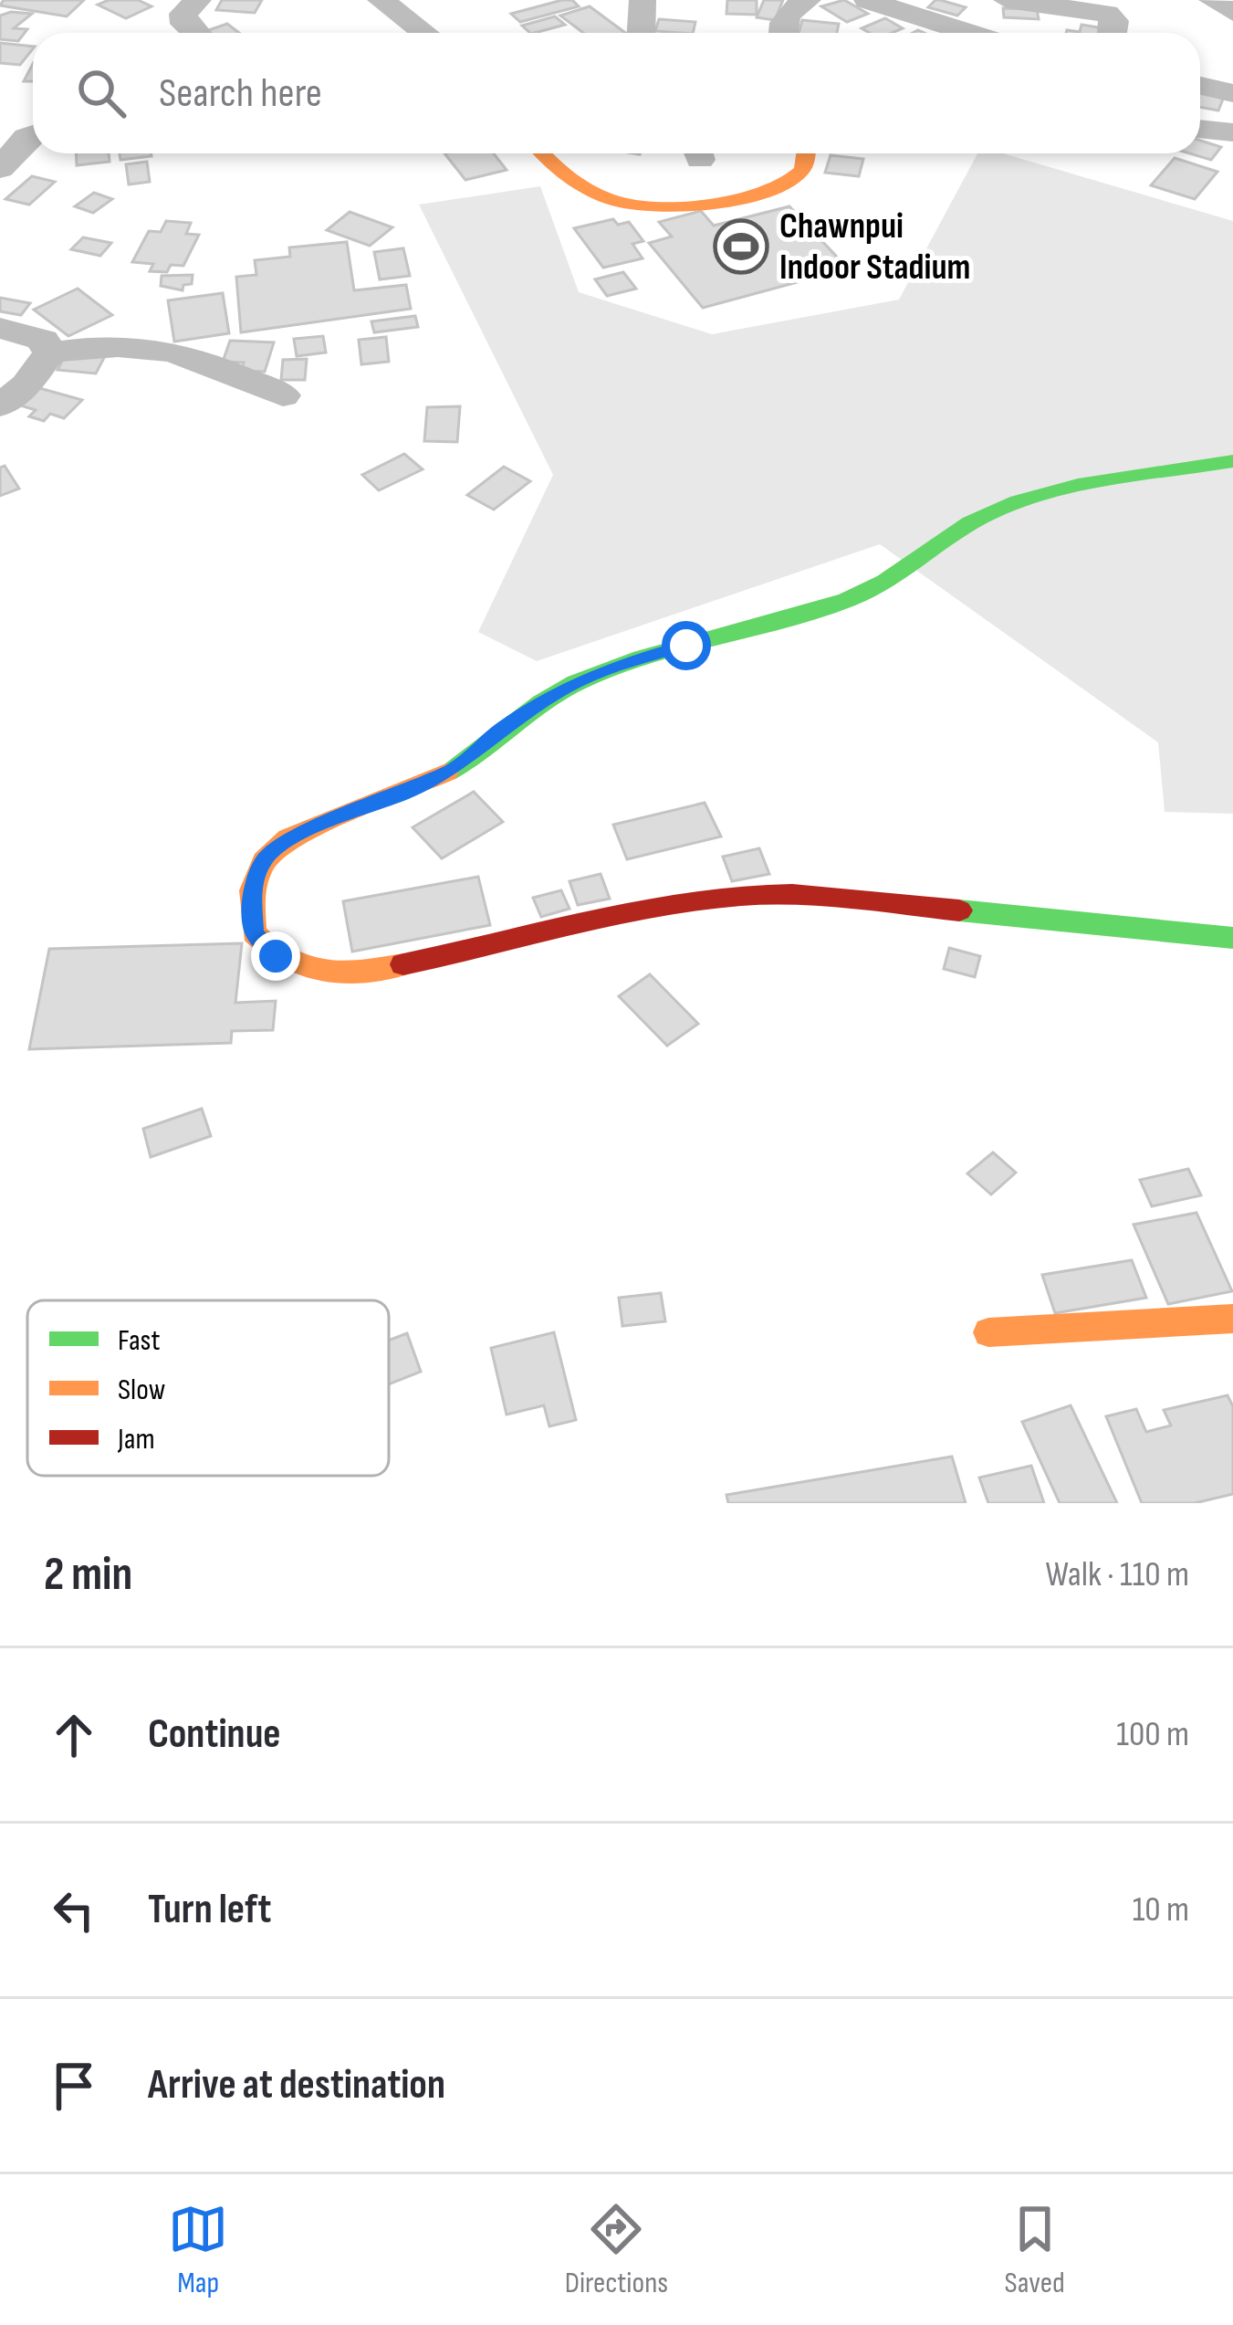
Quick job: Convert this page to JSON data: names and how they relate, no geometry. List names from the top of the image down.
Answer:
{
  "places": {
    "sports": ["Chawnpui Indoor Stadium"]
  },
  "legend": ["Fast", "Slow", "Jam"],
  "page": {
    "search": "Search here",
    "heading": ["2 min", "Walk · 110 m"],
    "list": [
      ["Continue", "100 m"],
      ["Turn left", "10 m"],
      "Arrive at destination"
    ],
    "nav": ["Map", "Directions", "Saved"]
  }
}
